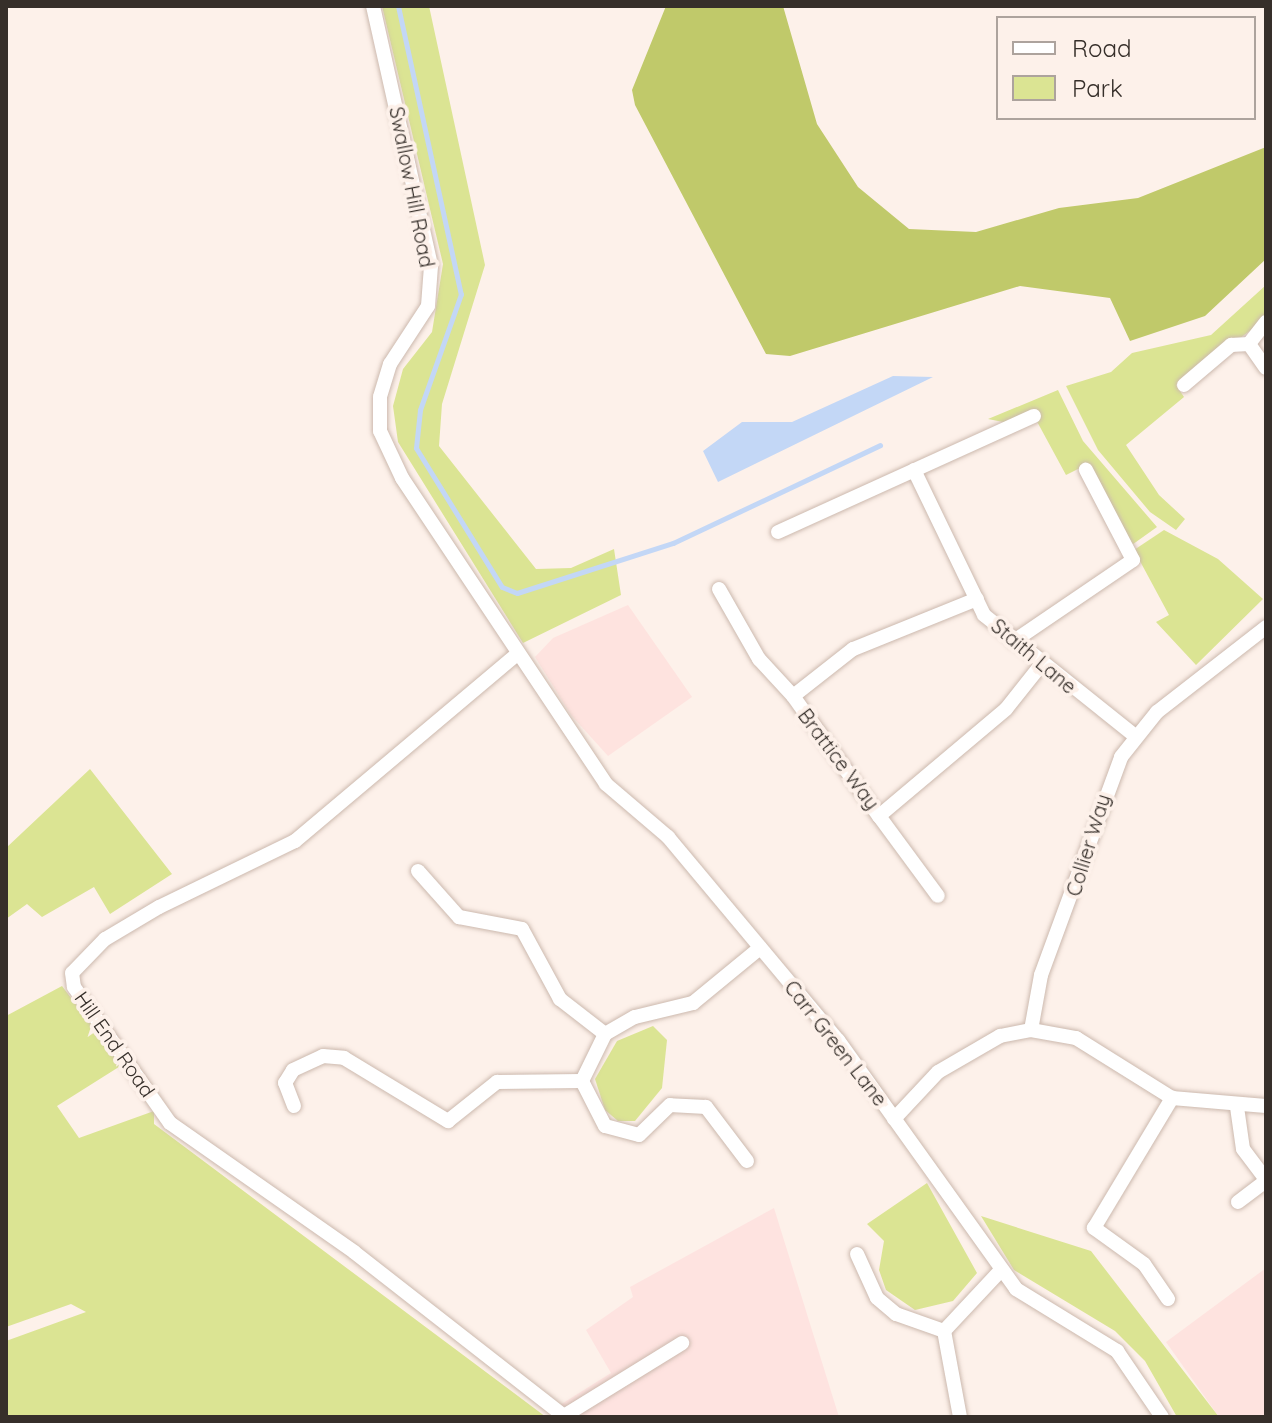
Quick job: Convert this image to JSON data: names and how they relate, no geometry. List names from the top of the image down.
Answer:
{
  "streets": {
    "street": [
      "Swallow Hill Road",
      "Staith Lane",
      "Brattice Way",
      "Collier Way",
      "Carr Green Lane",
      "Hill End Road"
    ]
  },
  "crossings": [
    ["Swallow Hill Road", "Carr Green Lane"],
    ["Swallow Hill Road", "Hill End Road"],
    ["Staith Lane", "Brattice Way"],
    ["Staith Lane", "Collier Way"],
    ["Carr Green Lane", "Hill End Road"]
  ],
  "legend": ["Road", "Park"]
}
